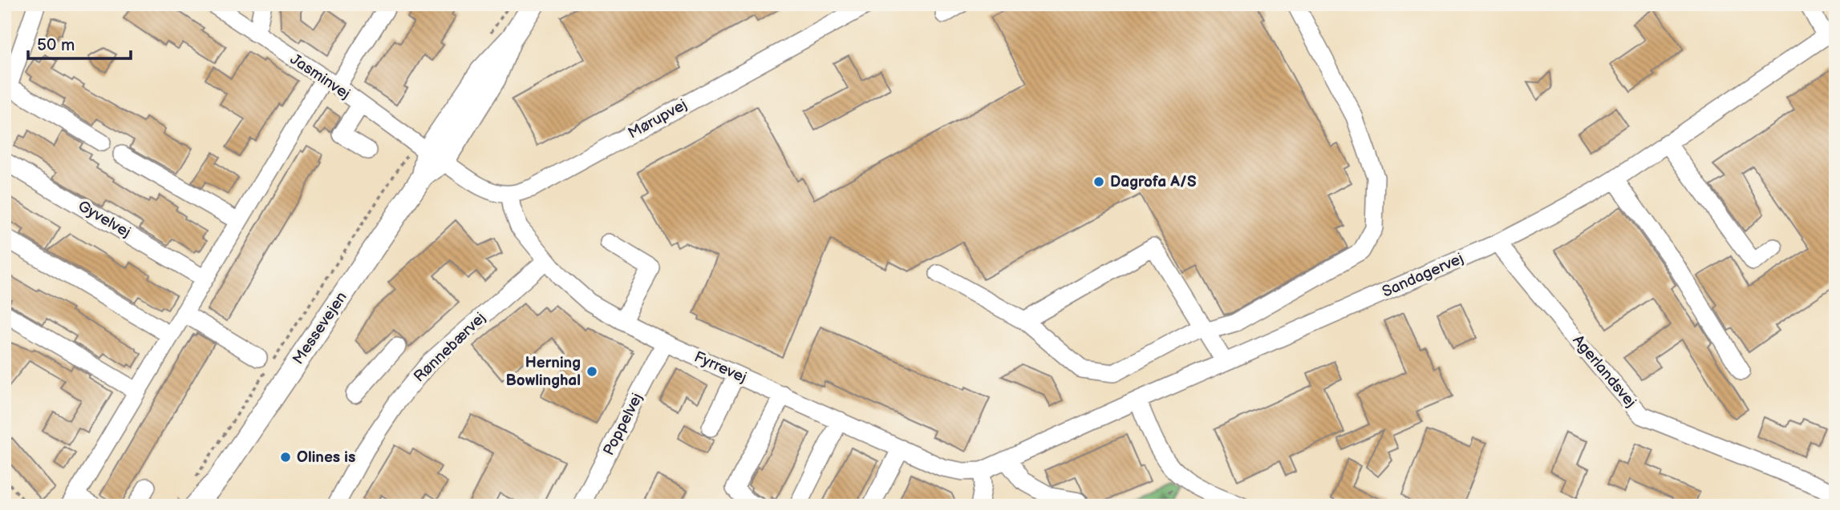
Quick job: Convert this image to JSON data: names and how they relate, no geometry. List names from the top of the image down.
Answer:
{
  "streets": {
    "main road": ["Messevejen"],
    "street": [
      "Jasminvej",
      "Mørupvej",
      "Gyvelvej",
      "Sandagervej",
      "Rønnebærvej",
      "Fyrrevej",
      "Agerlandsvej",
      "Poppelvej"
    ]
  },
  "crossings": [
    ["Jasminvej", "Messevejen"],
    ["Mørupvej", "Fyrrevej"],
    ["Sandagervej", "Fyrrevej"],
    ["Sandagervej", "Agerlandsvej"],
    ["Rønnebærvej", "Fyrrevej"],
    ["Fyrrevej", "Poppelvej"]
  ],
  "places": ["Dagrofa A/S", "Herning Bowlinghal", "Olines is"],
  "scale_bar": "50 m"
}
